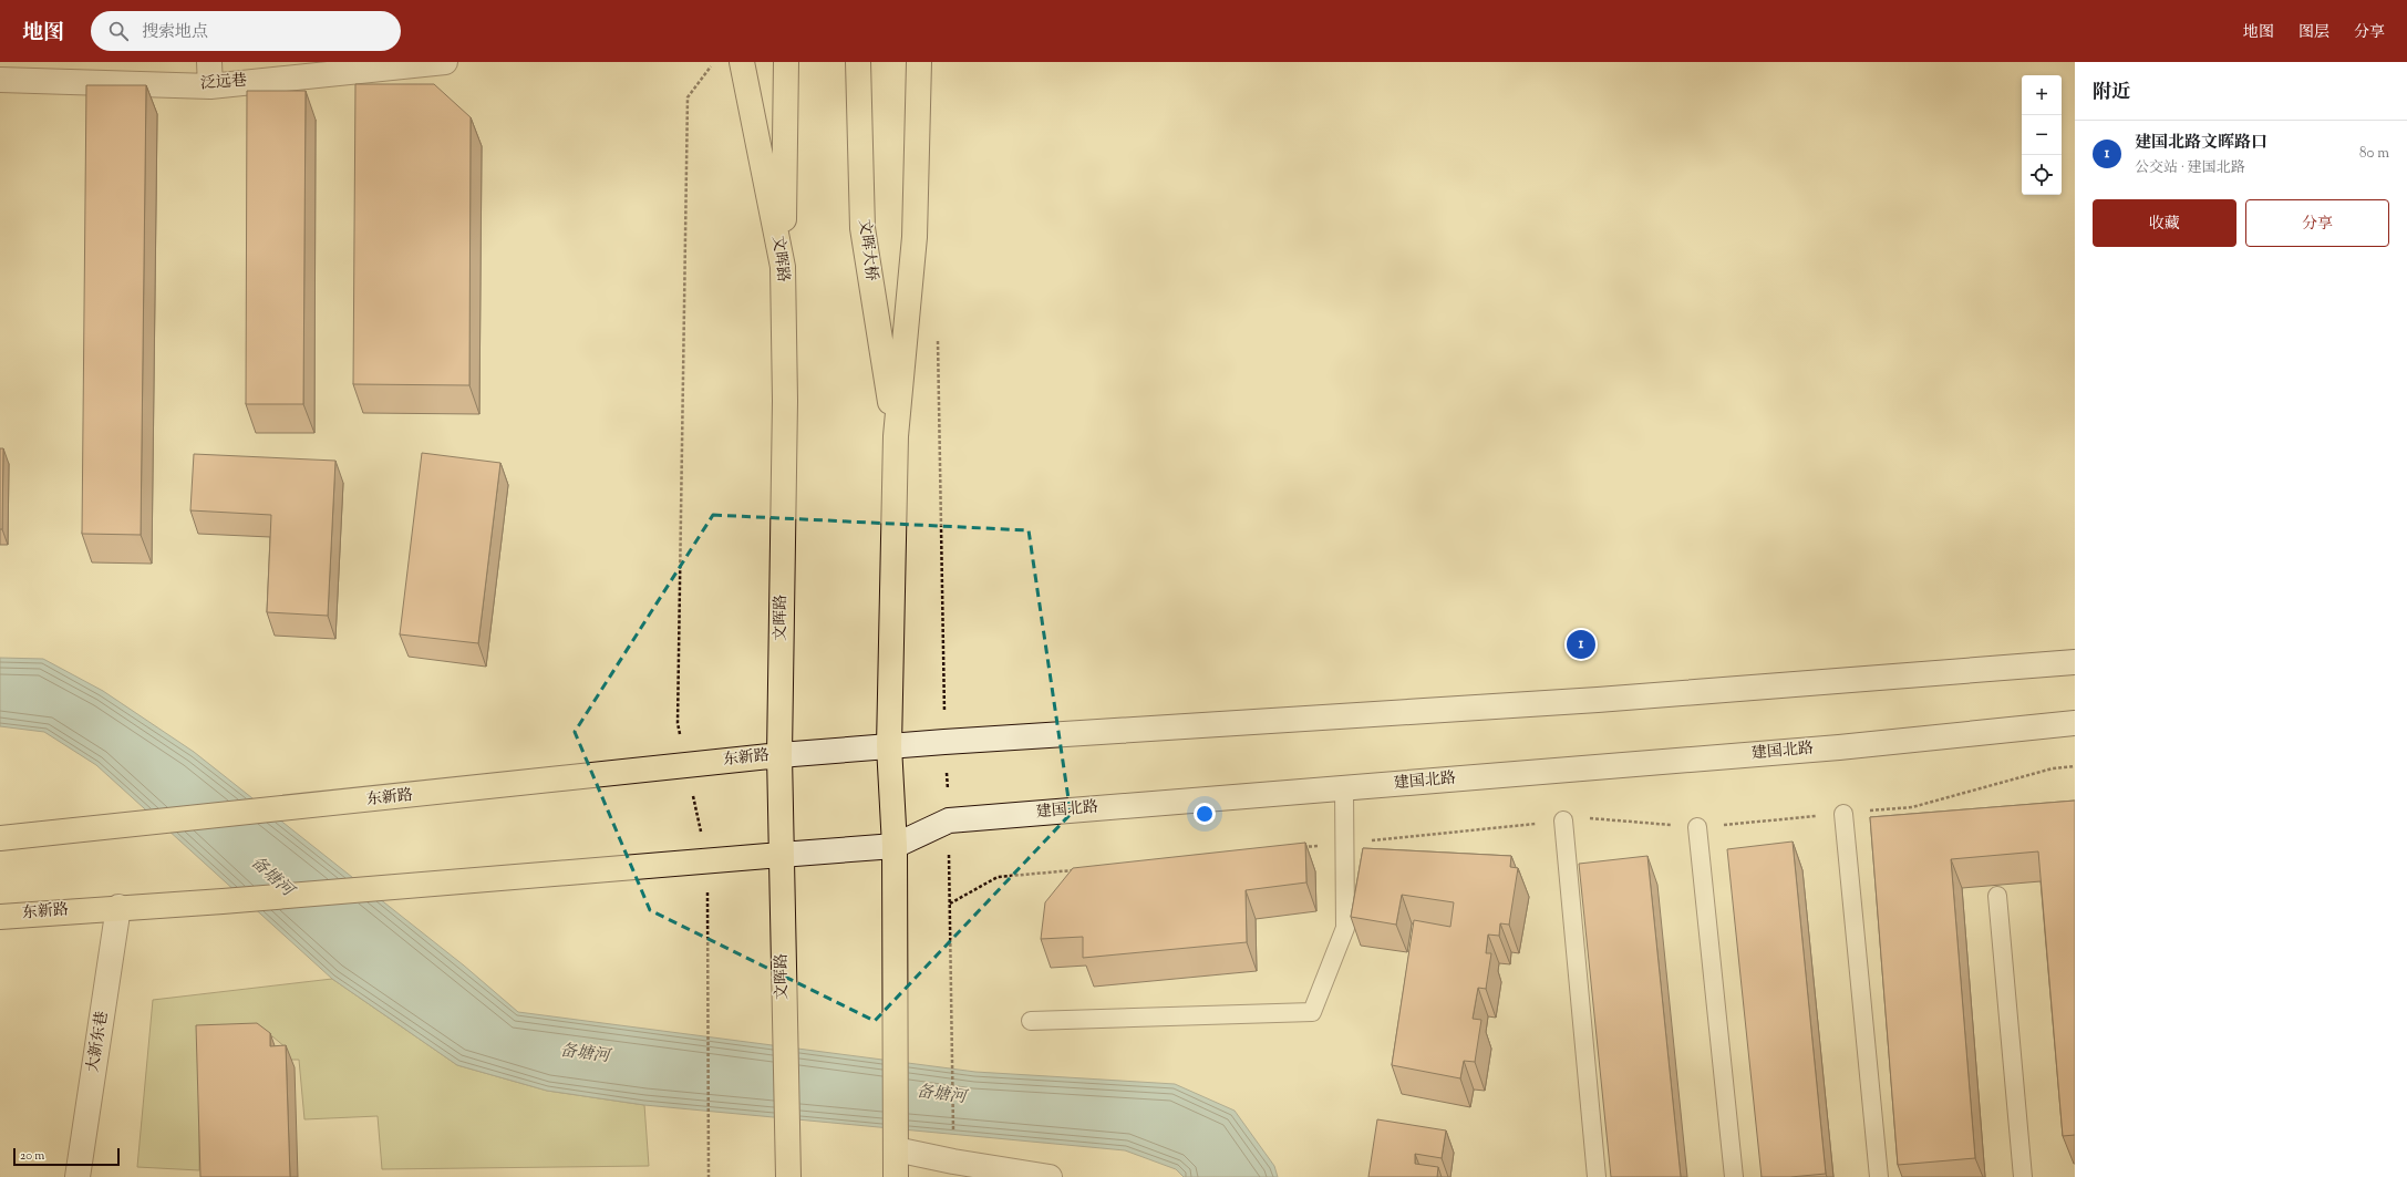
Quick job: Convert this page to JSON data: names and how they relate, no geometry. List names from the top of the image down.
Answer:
{
  "streets": {
    "main road": [
      "泛远巷",
      "文晖大桥",
      "文晖路",
      "建国北路",
      "东新路",
      "大新东巷"
    ]
  },
  "crossings": [
    ["文晖路", "建国北路"],
    ["文晖路", "东新路"],
    ["建国北路", "东新路"],
    ["东新路", "大新东巷"]
  ],
  "water": ["备塘河"],
  "scale_bar": "20 m",
  "page": {
    "header": "地图",
    "search": "搜索地点",
    "nav": ["地图", "图层", "分享"],
    "heading": "附近",
    "map_buttons": ["+", "−"],
    "list": [
      {
        "mark": "1",
        "name": "建国北路文晖路口",
        "note": "公交站 · 建国北路",
        "value": "80 m"
      }
    ],
    "buttons": ["收藏", "分享"],
    "pins": "1",
    "scale": "20 m"
  }
}
